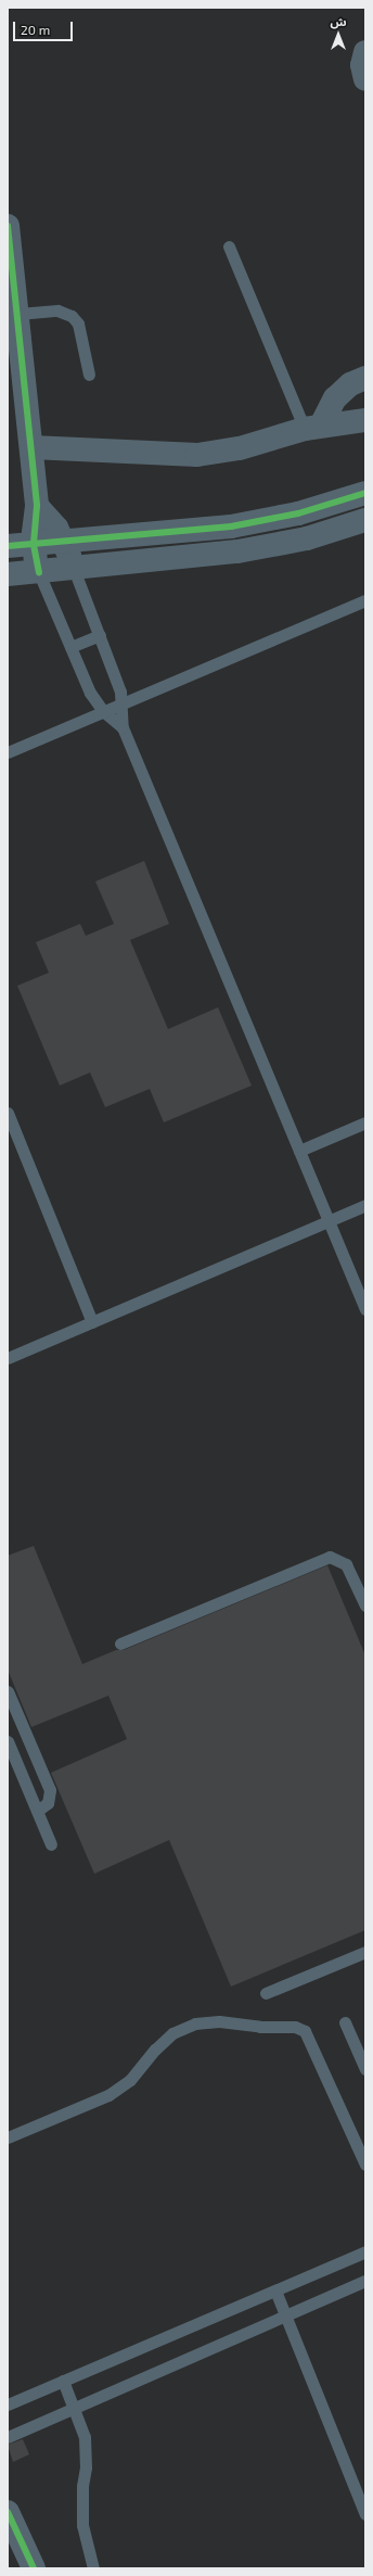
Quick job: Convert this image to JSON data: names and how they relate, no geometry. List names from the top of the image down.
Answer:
{
  "scale_bar": "20 m",
  "north": "top"
}
